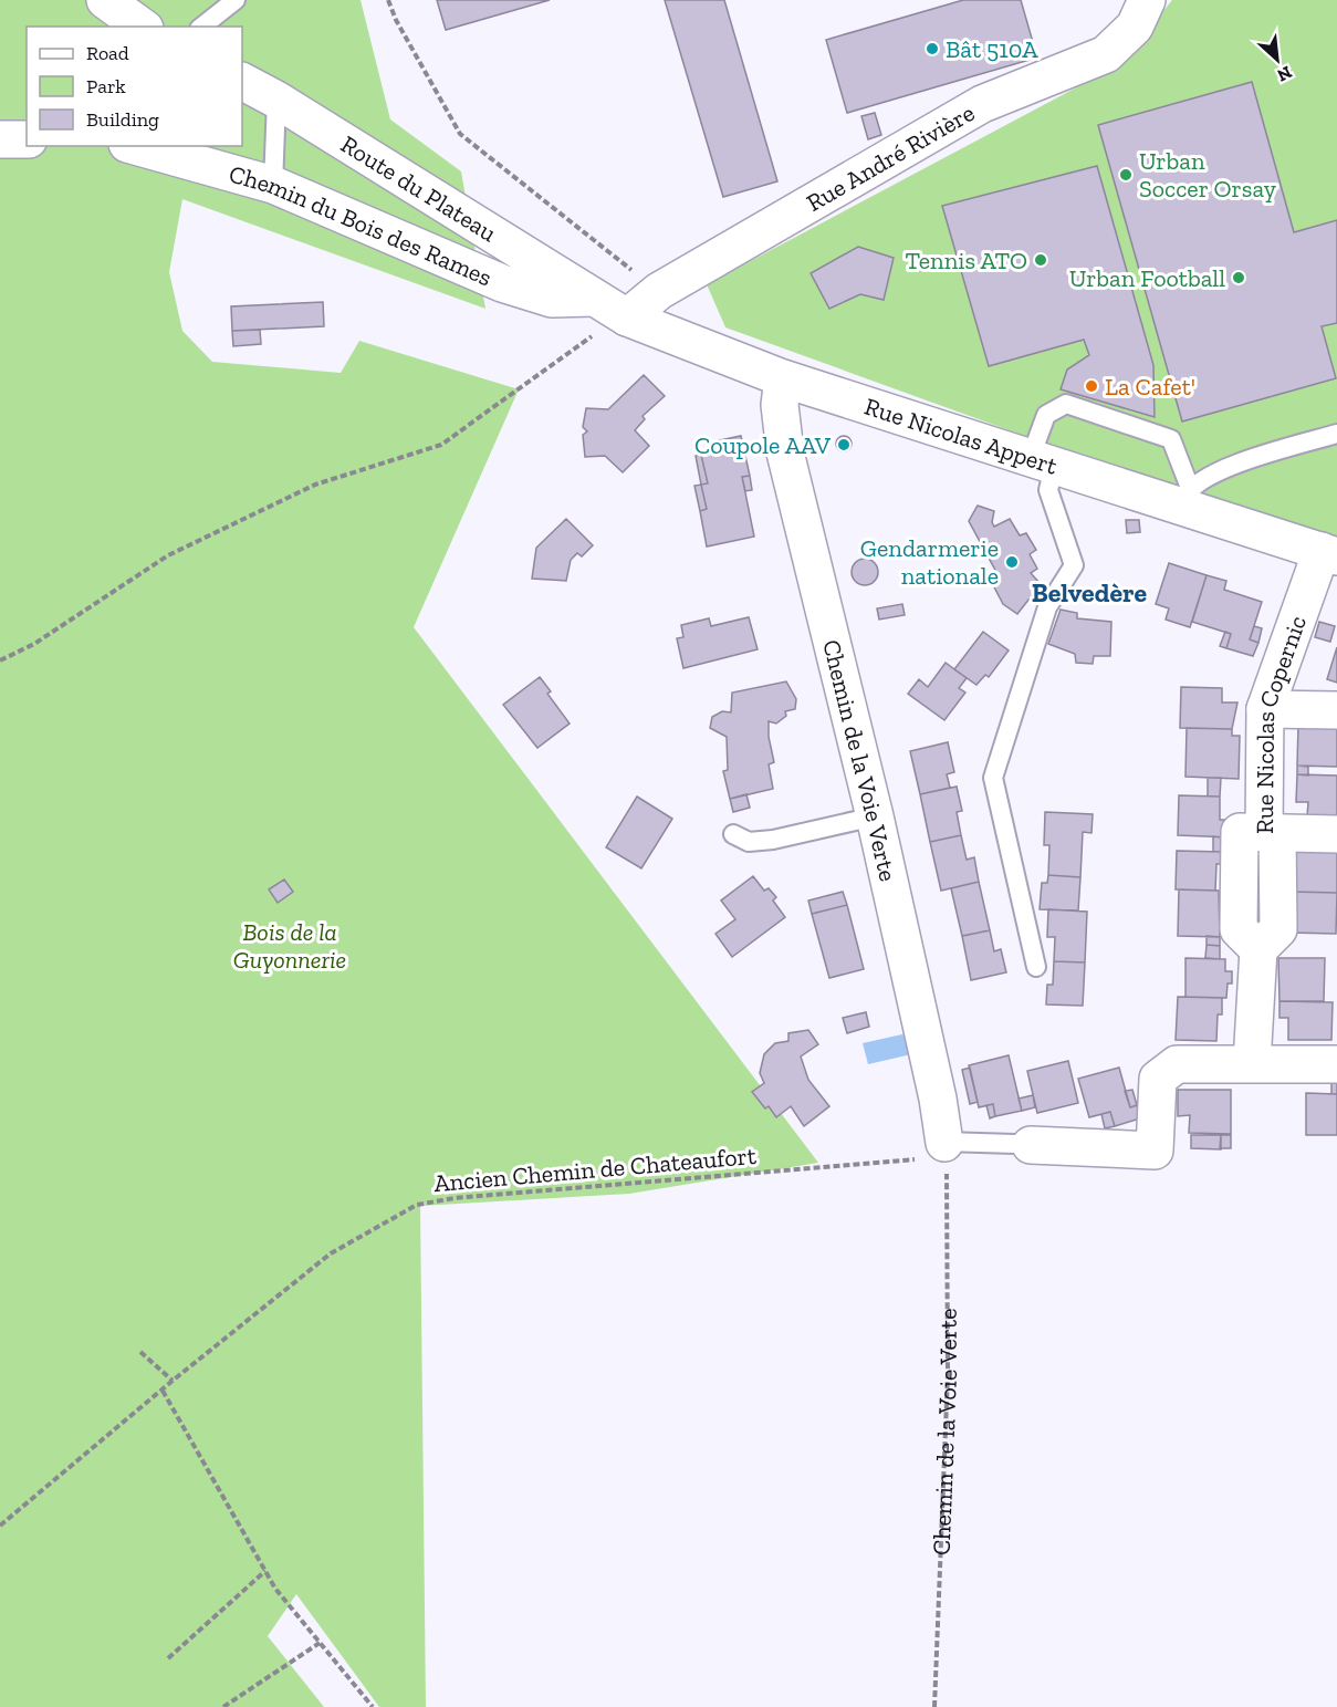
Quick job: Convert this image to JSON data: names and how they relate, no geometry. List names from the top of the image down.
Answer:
{
  "streets": {
    "street": [
      "Rue André Rivière",
      "Route du Plateau",
      "Chemin du Bois des Rames",
      "Rue Nicolas Appert",
      "Rue Nicolas Copernic",
      "Chemin de la Voie Verte"
    ],
    "path": ["Ancien Chemin de Chateaufort"]
  },
  "crossings": [
    ["Rue André Rivière", "Rue Nicolas Appert"],
    ["Route du Plateau", "Chemin du Bois des Rames"],
    ["Route du Plateau", "Rue Nicolas Appert"],
    ["Chemin du Bois des Rames", "Rue Nicolas Appert"],
    ["Rue Nicolas Appert", "Rue Nicolas Copernic"],
    ["Rue Nicolas Appert", "Chemin de la Voie Verte"],
    ["Chemin de la Voie Verte", "Ancien Chemin de Chateaufort"]
  ],
  "districts": ["Belvedère"],
  "parks": ["Bois de la Guyonnerie"],
  "places": [
    "Bât 510A",
    "Urban Soccer Orsay",
    "Tennis ATO",
    "Urban Football",
    "La Cafet'",
    "Coupole AAV",
    "Gendarmerie nationale"
  ],
  "legend": ["Road", "Park", "Building"],
  "north": "bottom right"
}
